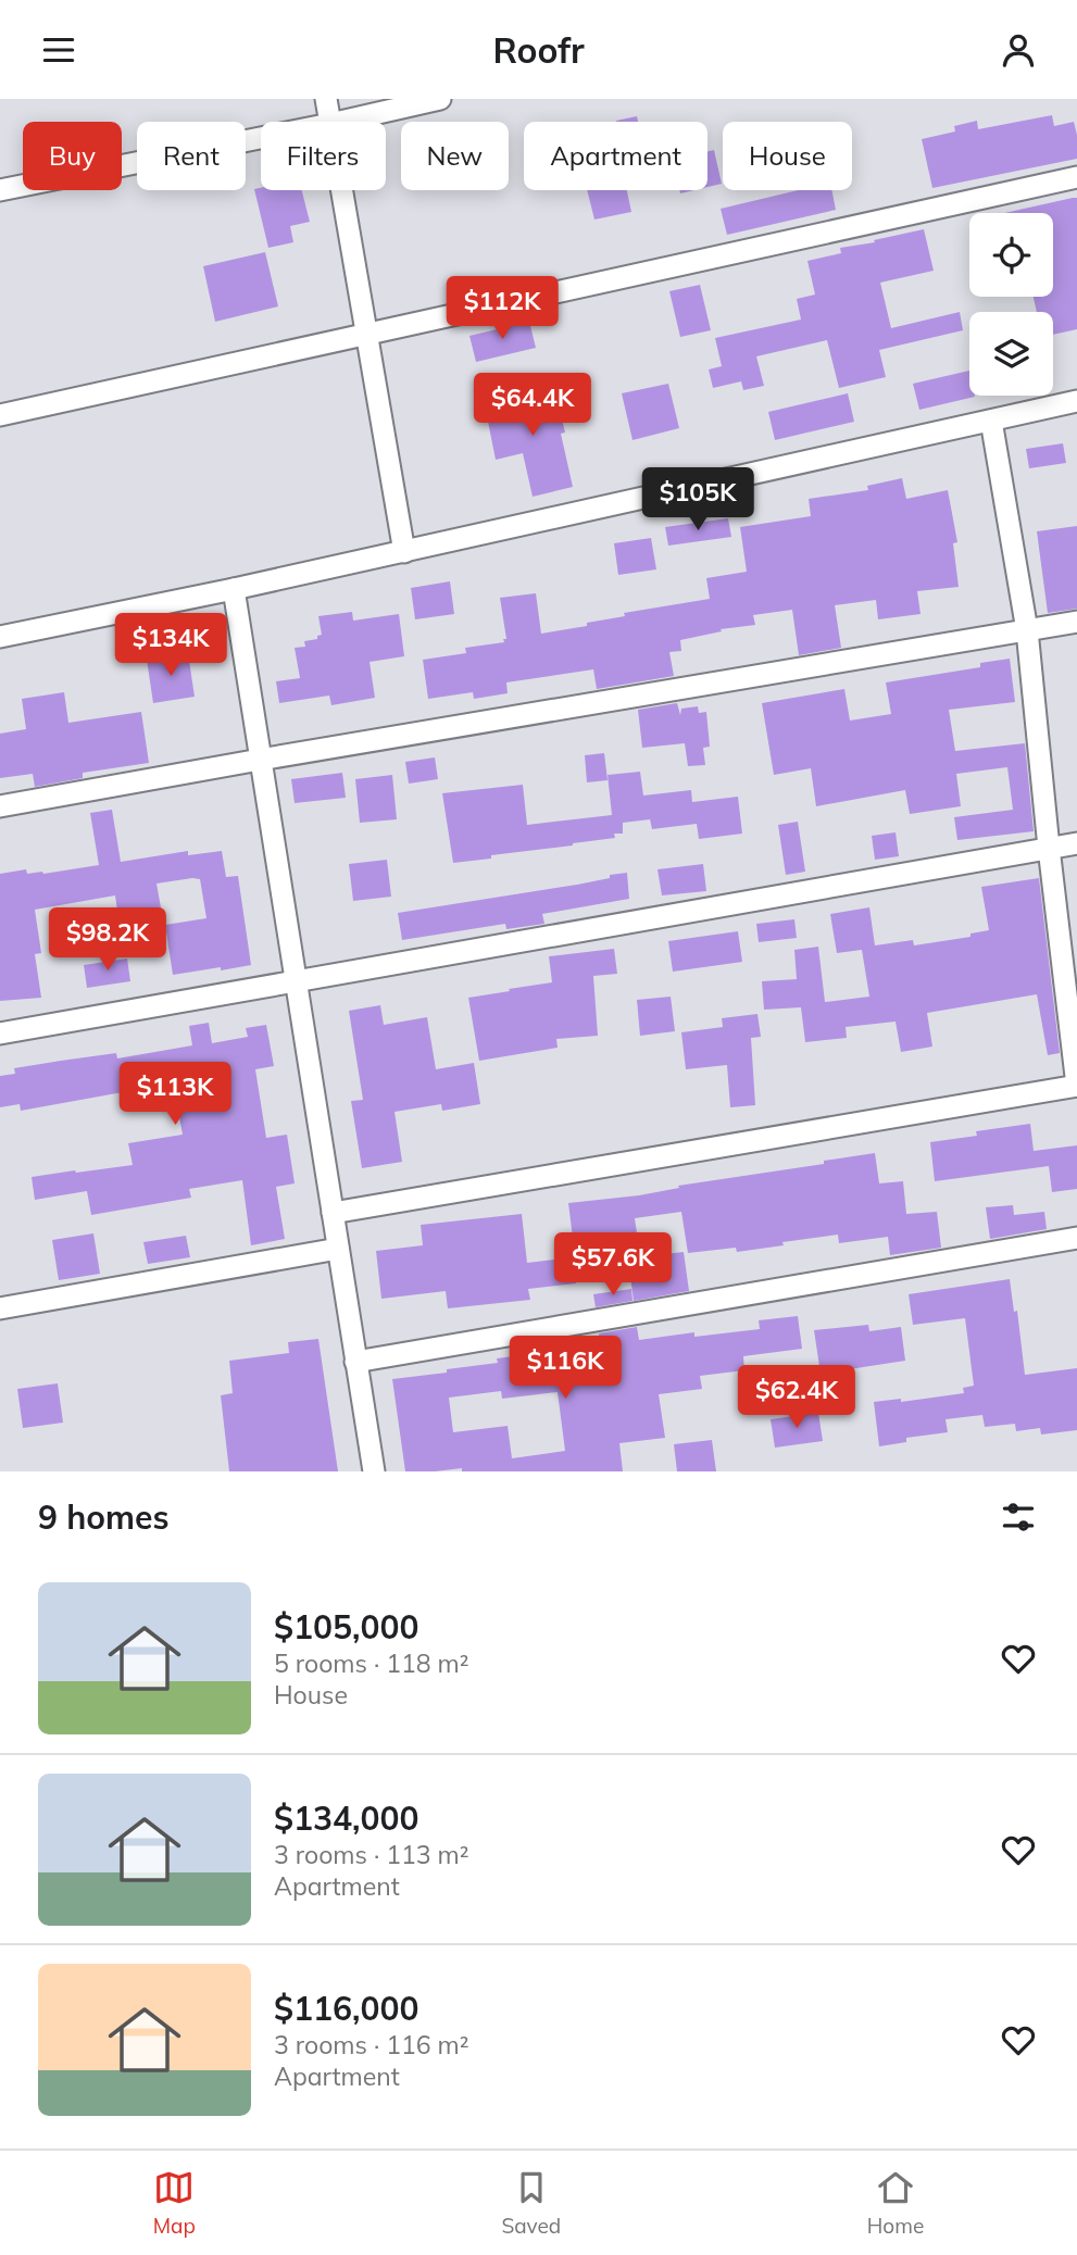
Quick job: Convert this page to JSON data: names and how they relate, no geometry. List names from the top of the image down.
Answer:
{
  "page": {
    "header": "Roofr",
    "chip": [
      "Buy",
      "Rent",
      "Filters",
      "New",
      "Apartment",
      "House"
    ],
    "price": [
      "$112K",
      "$64.4K",
      "$105K",
      "$134K",
      "$98.2K",
      "$113K",
      "$57.6K",
      "$116K",
      "$62.4K"
    ],
    "heading": "9 homes",
    "list": [
      {
        "name": "$105,000",
        "note": "5 rooms · 118 m² · House"
      },
      {
        "name": "$134,000",
        "note": "3 rooms · 113 m² · Apartment"
      },
      {
        "name": "$116,000",
        "note": "3 rooms · 116 m² · Apartment"
      }
    ],
    "tabs": ["Map", "Saved", "Home"]
  }
}
